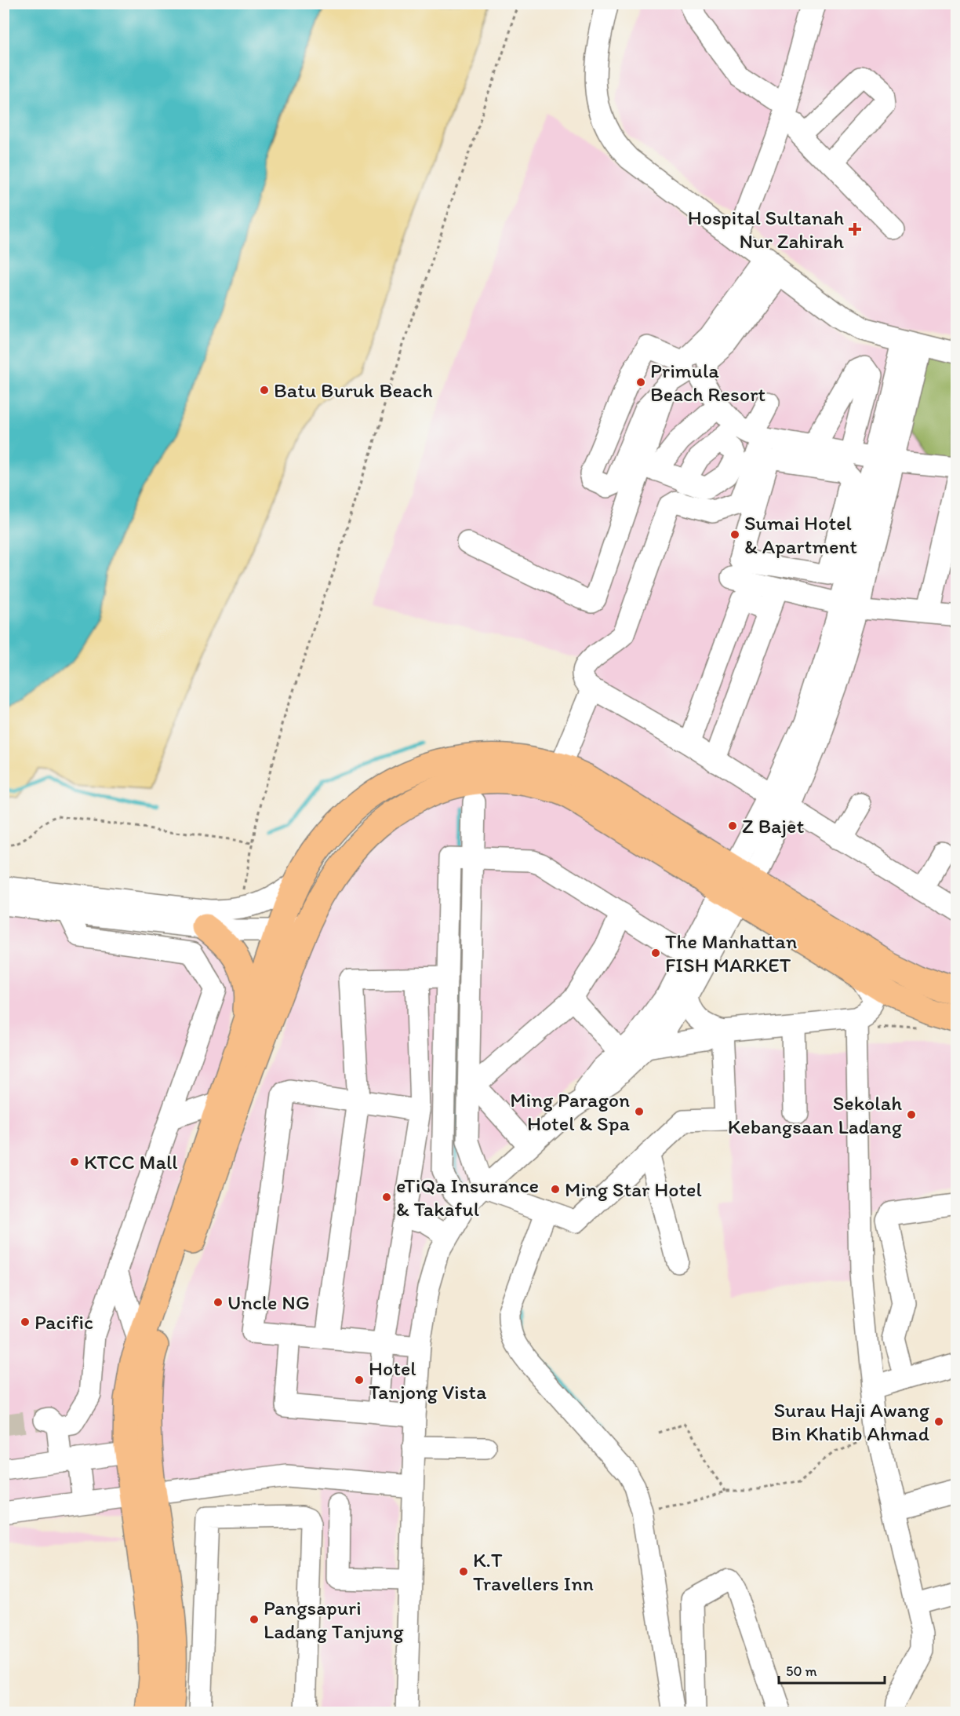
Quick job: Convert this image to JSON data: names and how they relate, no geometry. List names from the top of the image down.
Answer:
{
  "places": {
    "health": ["Hospital Sultanah Nur Zahirah"],
    "other": [
      "Primula Beach Resort",
      "Batu Buruk Beach",
      "Sumai Hotel & Apartment",
      "Z Bajet",
      "The Manhattan FISH MARKET",
      "Ming Paragon Hotel & Spa",
      "Sekolah Kebangsaan Ladang",
      "KTCC Mall",
      "Ming Star Hotel",
      "eTiQa Insurance & Takaful",
      "Uncle NG",
      "Pacific",
      "Hotel Tanjong Vista",
      "Surau Haji Awang Bin Khatib Ahmad",
      "K.T Travellers Inn",
      "Pangsapuri Ladang Tanjung"
    ]
  },
  "scale_bar": "50 m"
}
